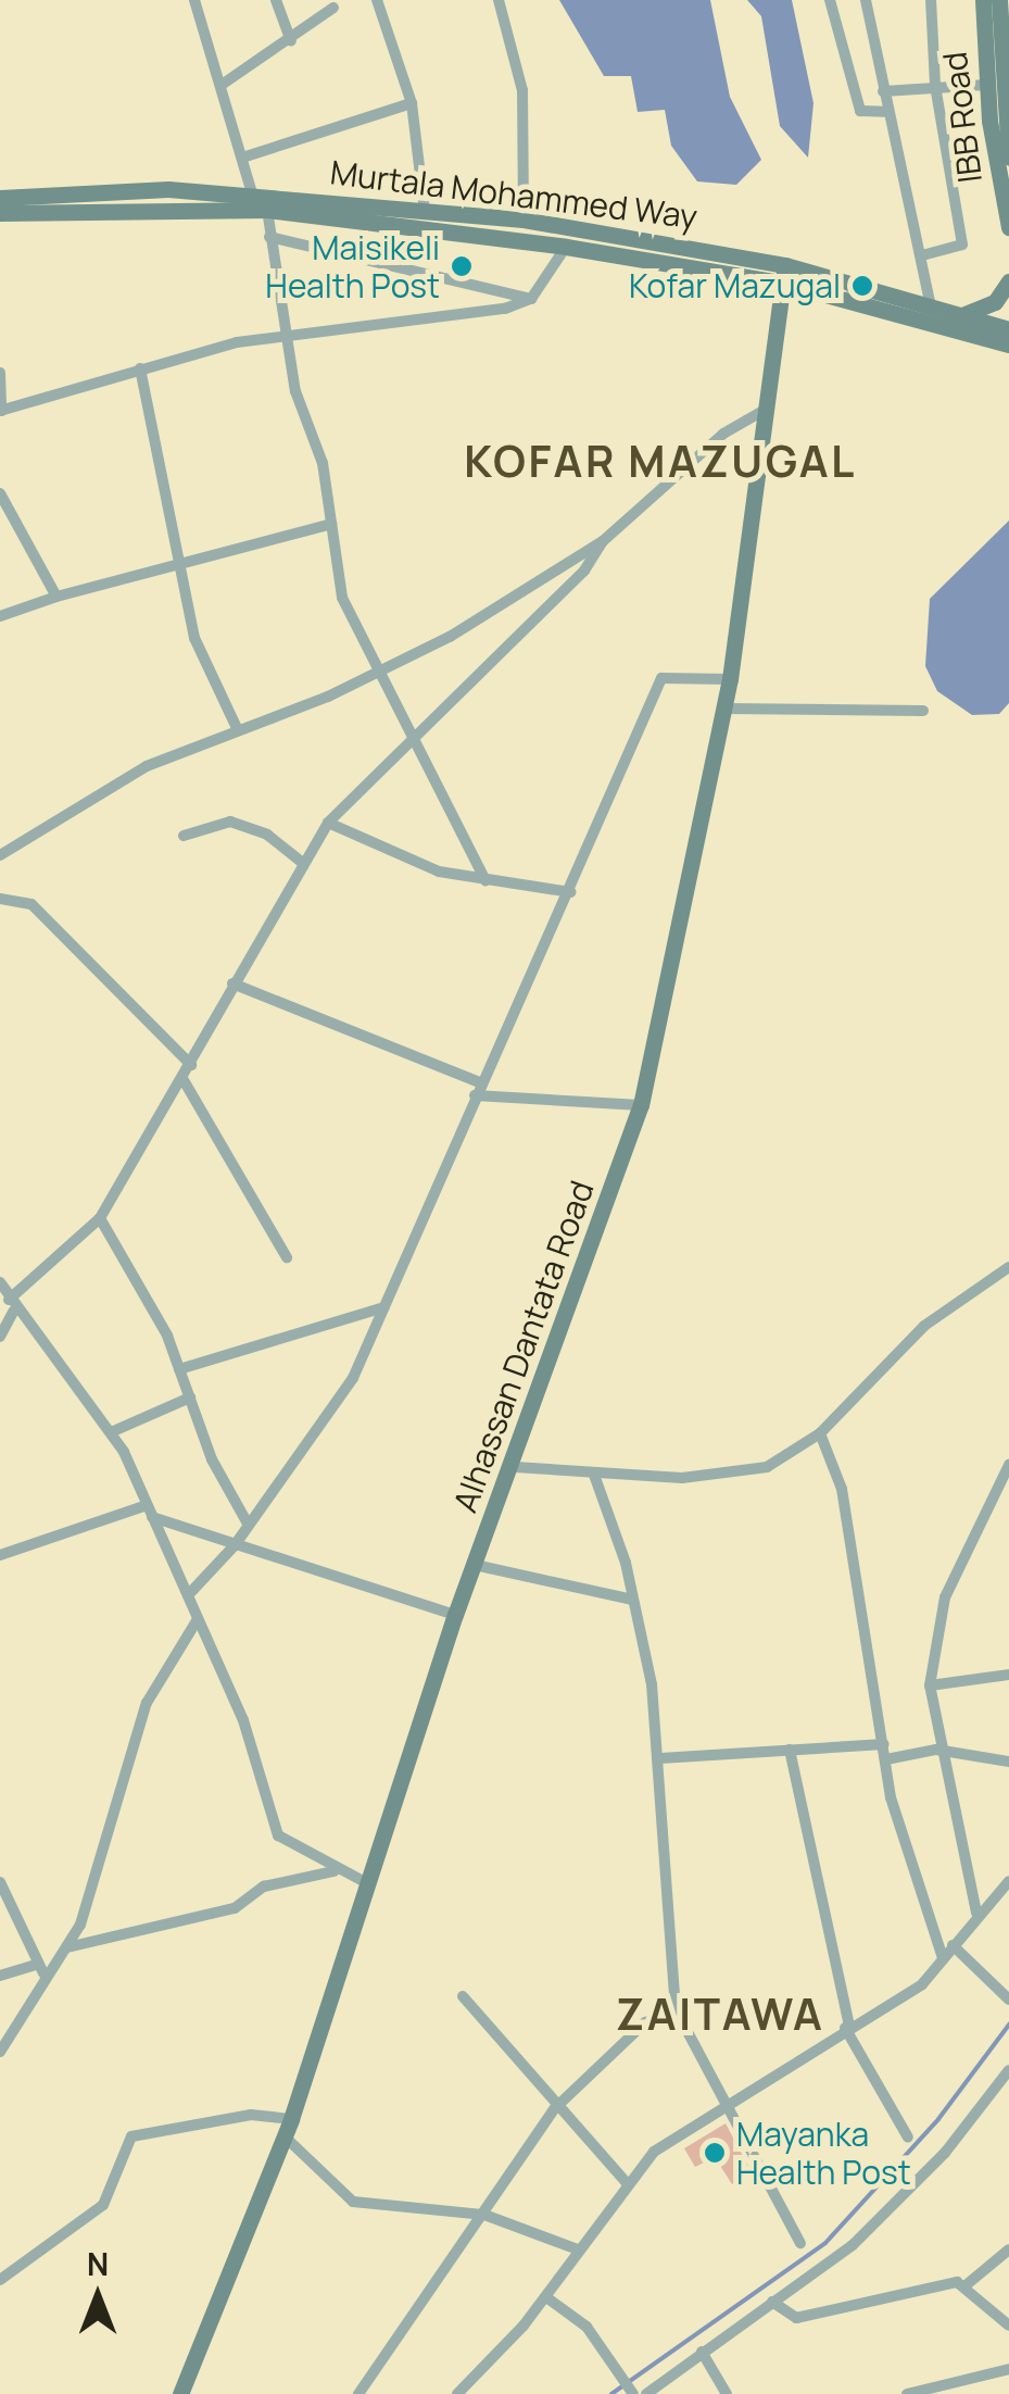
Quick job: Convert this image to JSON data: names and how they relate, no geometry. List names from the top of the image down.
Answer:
{
  "streets": {
    "main road": ["IBB Road", "Murtala Mohammed Way", "Alhassan Dantata Road"]
  },
  "crossings": [
    ["Murtala Mohammed Way", "Alhassan Dantata Road"]
  ],
  "districts": ["KOFAR MAZUGAL", "ZAITAWA"],
  "places": ["Maisikeli Health Post", "Kofar Mazugal", "Mayanka Health Post"],
  "north": "top"
}
